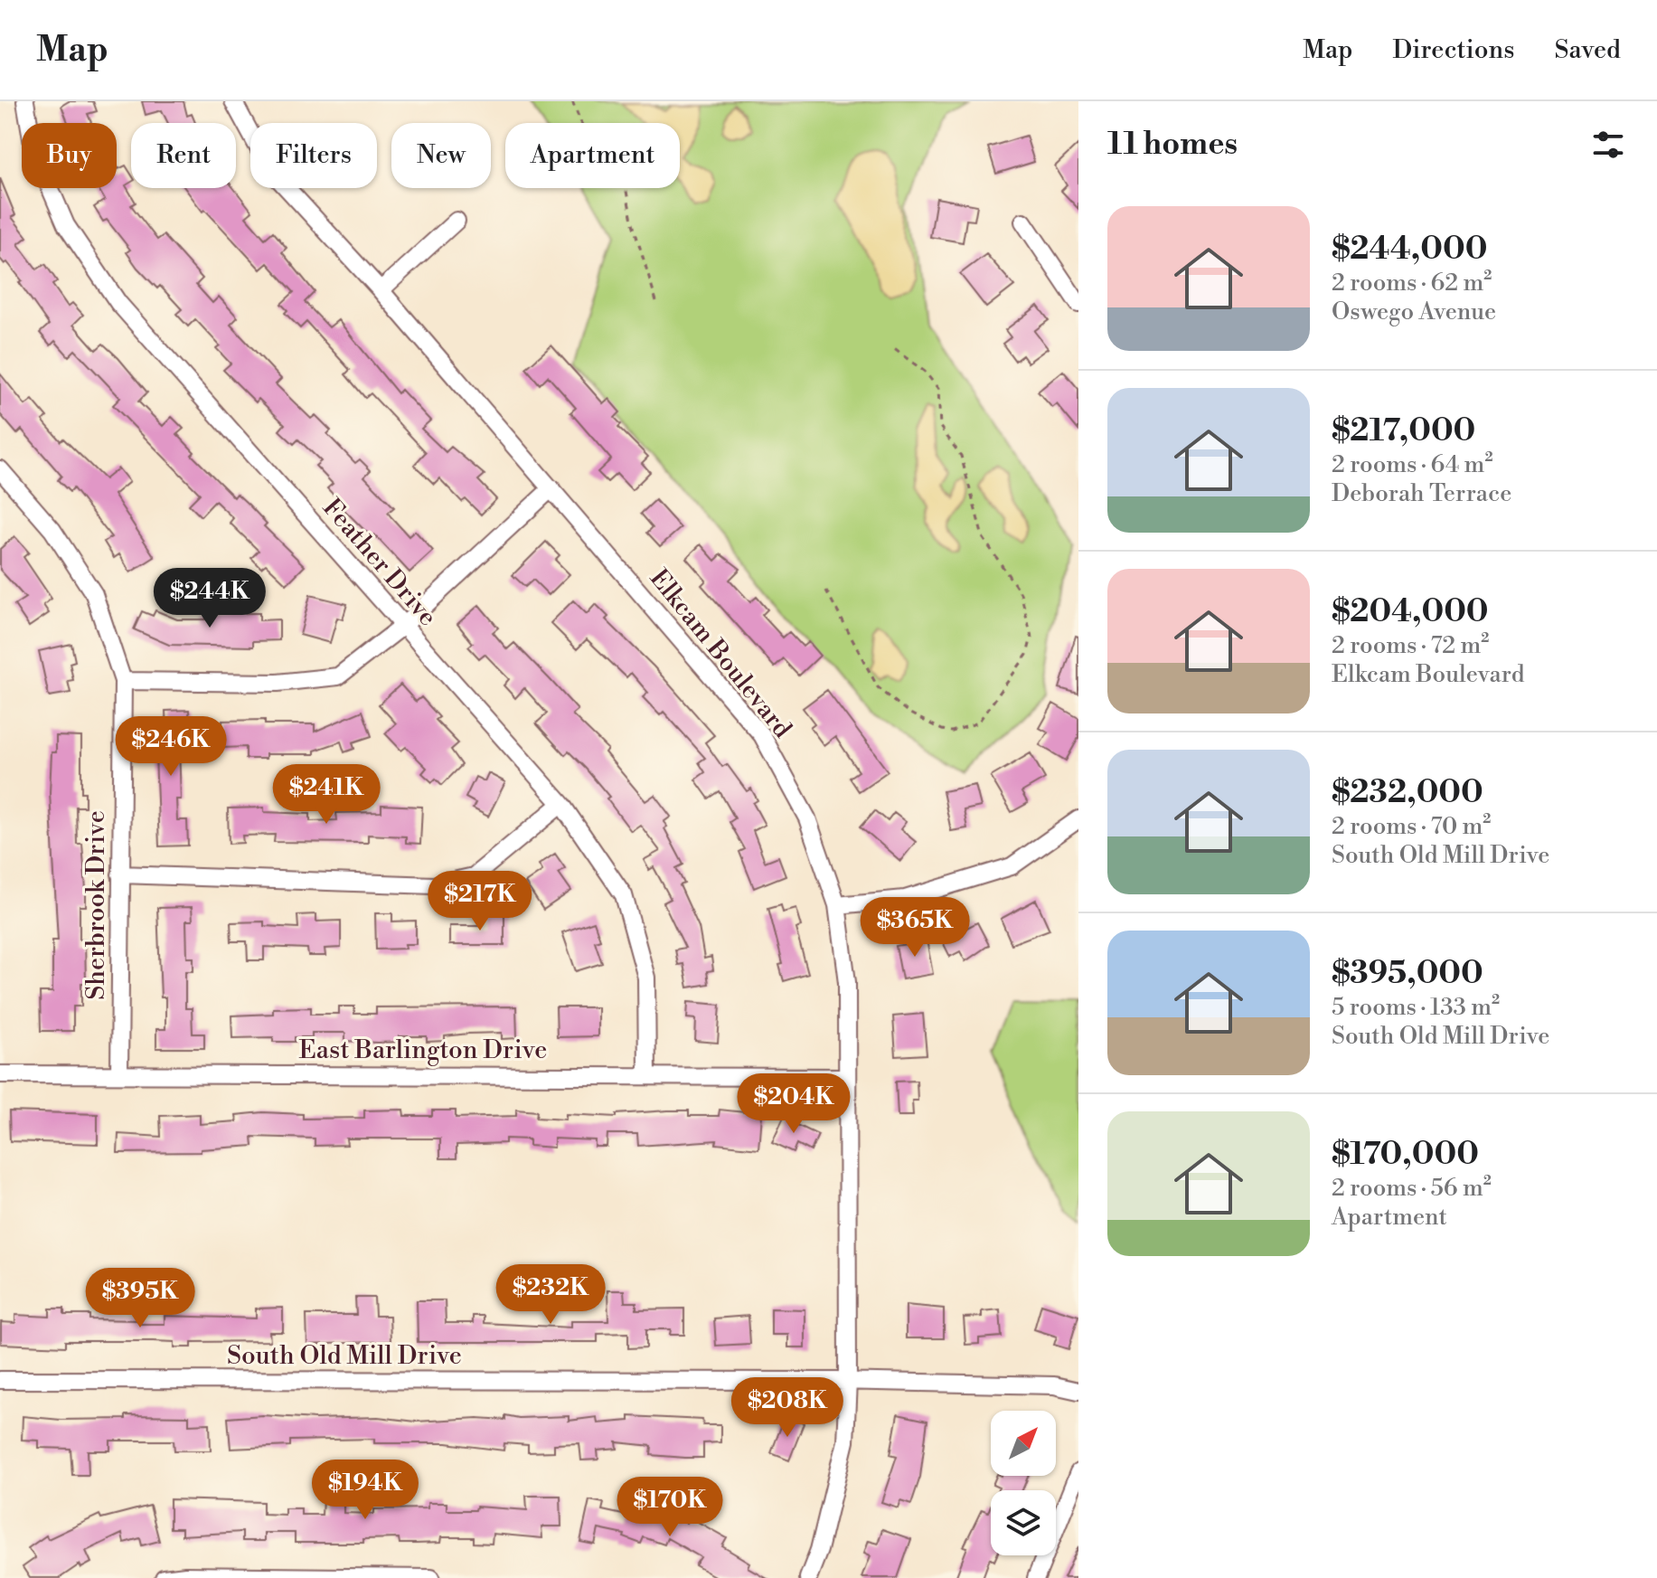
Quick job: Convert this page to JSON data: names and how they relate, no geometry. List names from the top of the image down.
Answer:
{
  "streets": {
    "street": [
      "Feather Drive",
      "Elkcam Boulevard",
      "Sherbrook Drive",
      "East Barlington Drive",
      "South Old Mill Drive"
    ]
  },
  "crossings": [
    ["Feather Drive", "East Barlington Drive"],
    ["Elkcam Boulevard", "East Barlington Drive"],
    ["Elkcam Boulevard", "South Old Mill Drive"],
    ["Sherbrook Drive", "East Barlington Drive"]
  ],
  "north": "top right",
  "page": {
    "header": "Map",
    "nav": ["Map", "Directions", "Saved"],
    "heading": "11 homes",
    "chip": [
      "Buy",
      "Rent",
      "Filters",
      "New",
      "Apartment"
    ],
    "list": [
      {
        "name": "$244,000",
        "note": "2 rooms · 62 m² · Oswego Avenue"
      },
      {
        "name": "$217,000",
        "note": "2 rooms · 64 m² · Deborah Terrace"
      },
      {
        "name": "$204,000",
        "note": "2 rooms · 72 m² · Elkcam Boulevard"
      },
      {
        "name": "$232,000",
        "note": "2 rooms · 70 m² · South Old Mill Drive"
      },
      {
        "name": "$395,000",
        "note": "5 rooms · 133 m² · South Old Mill Drive"
      },
      {
        "name": "$170,000",
        "note": "2 rooms · 56 m² · Apartment"
      }
    ],
    "price": [
      "$244K",
      "$246K",
      "$241K",
      "$217K",
      "$365K",
      "$204K",
      "$232K",
      "$395K",
      "$208K",
      "$194K",
      "$170K"
    ]
  }
}
